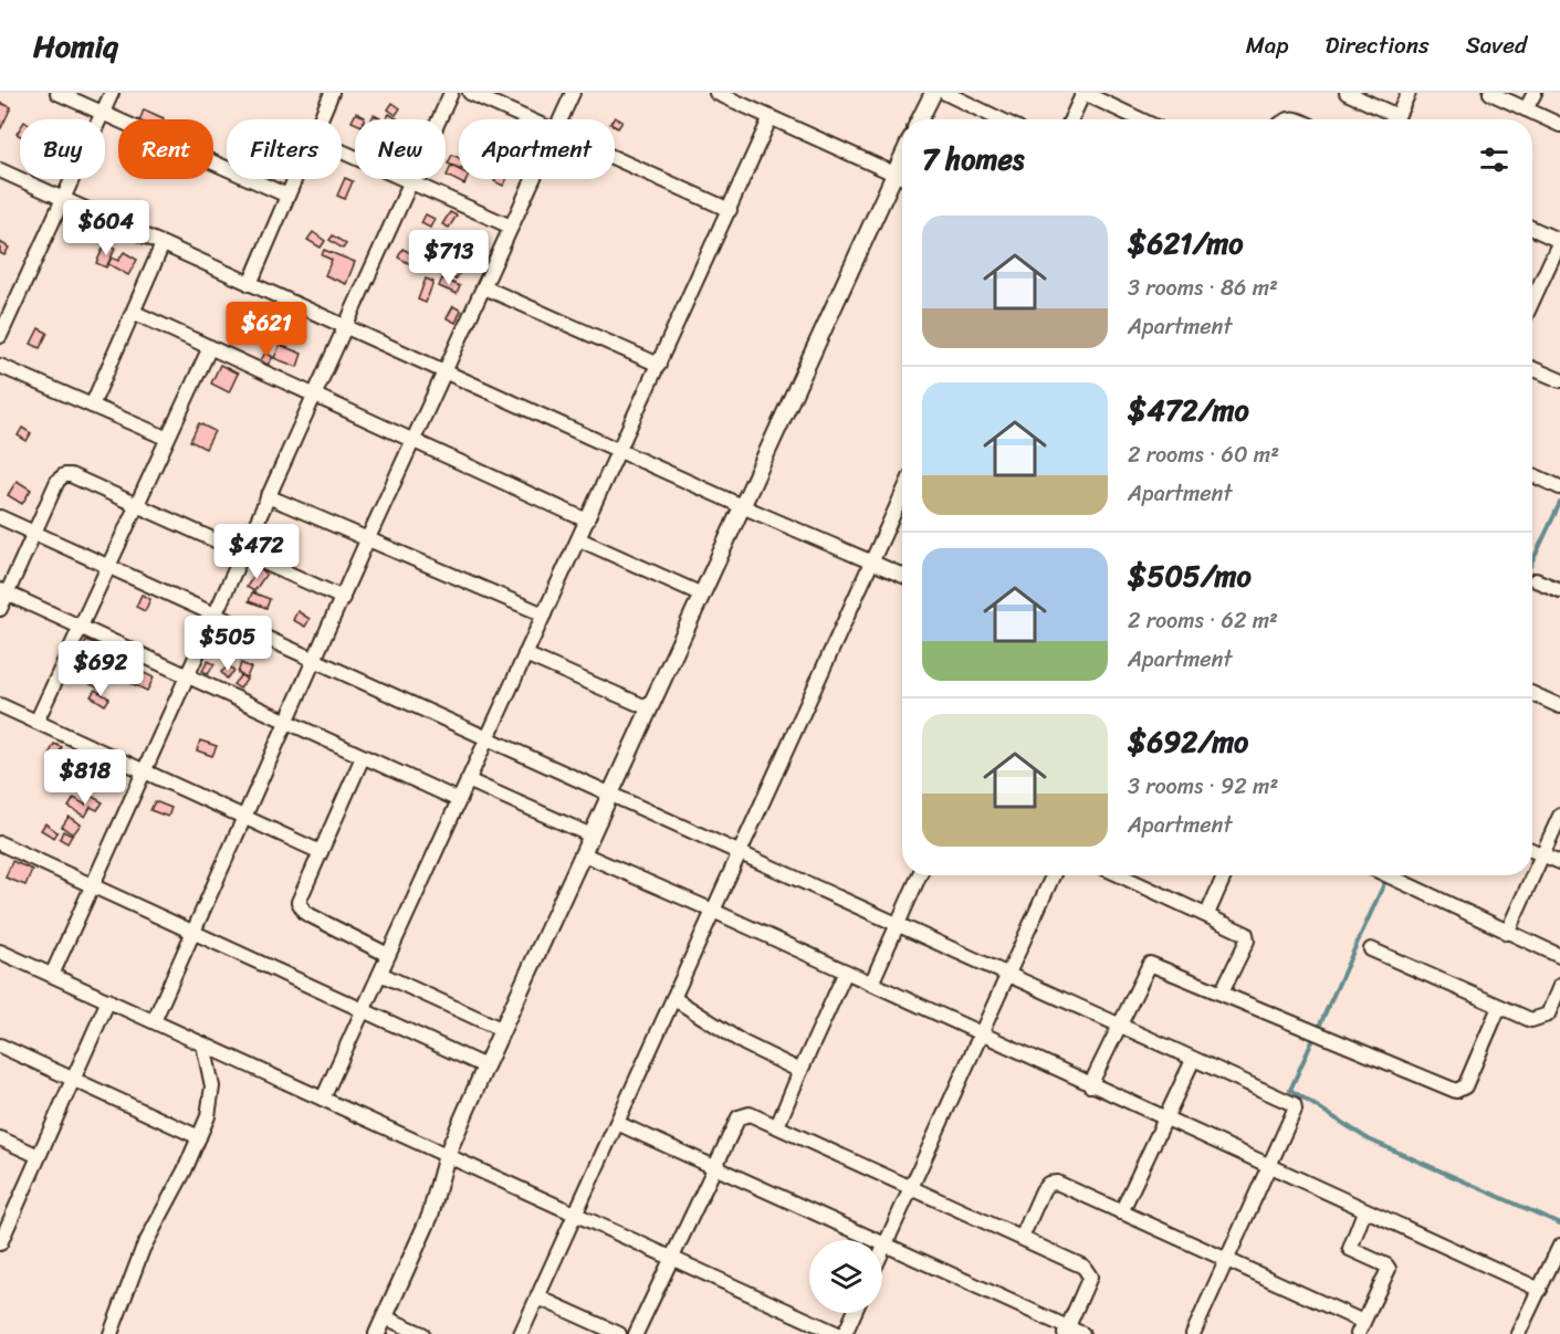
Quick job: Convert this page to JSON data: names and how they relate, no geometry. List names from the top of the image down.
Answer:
{
  "page": {
    "header": "Homiq",
    "nav": ["Map", "Directions", "Saved"],
    "chip": [
      "Buy",
      "Rent",
      "Filters",
      "New",
      "Apartment"
    ],
    "heading": "7 homes",
    "list": [
      {
        "name": "$621/mo",
        "note": "3 rooms · 86 m² · Apartment"
      },
      {
        "name": "$472/mo",
        "note": "2 rooms · 60 m² · Apartment"
      },
      {
        "name": "$505/mo",
        "note": "2 rooms · 62 m² · Apartment"
      },
      {
        "name": "$692/mo",
        "note": "3 rooms · 92 m² · Apartment"
      }
    ],
    "price": [
      "$604",
      "$713",
      "$621",
      "$472",
      "$505",
      "$692",
      "$818"
    ]
  }
}
